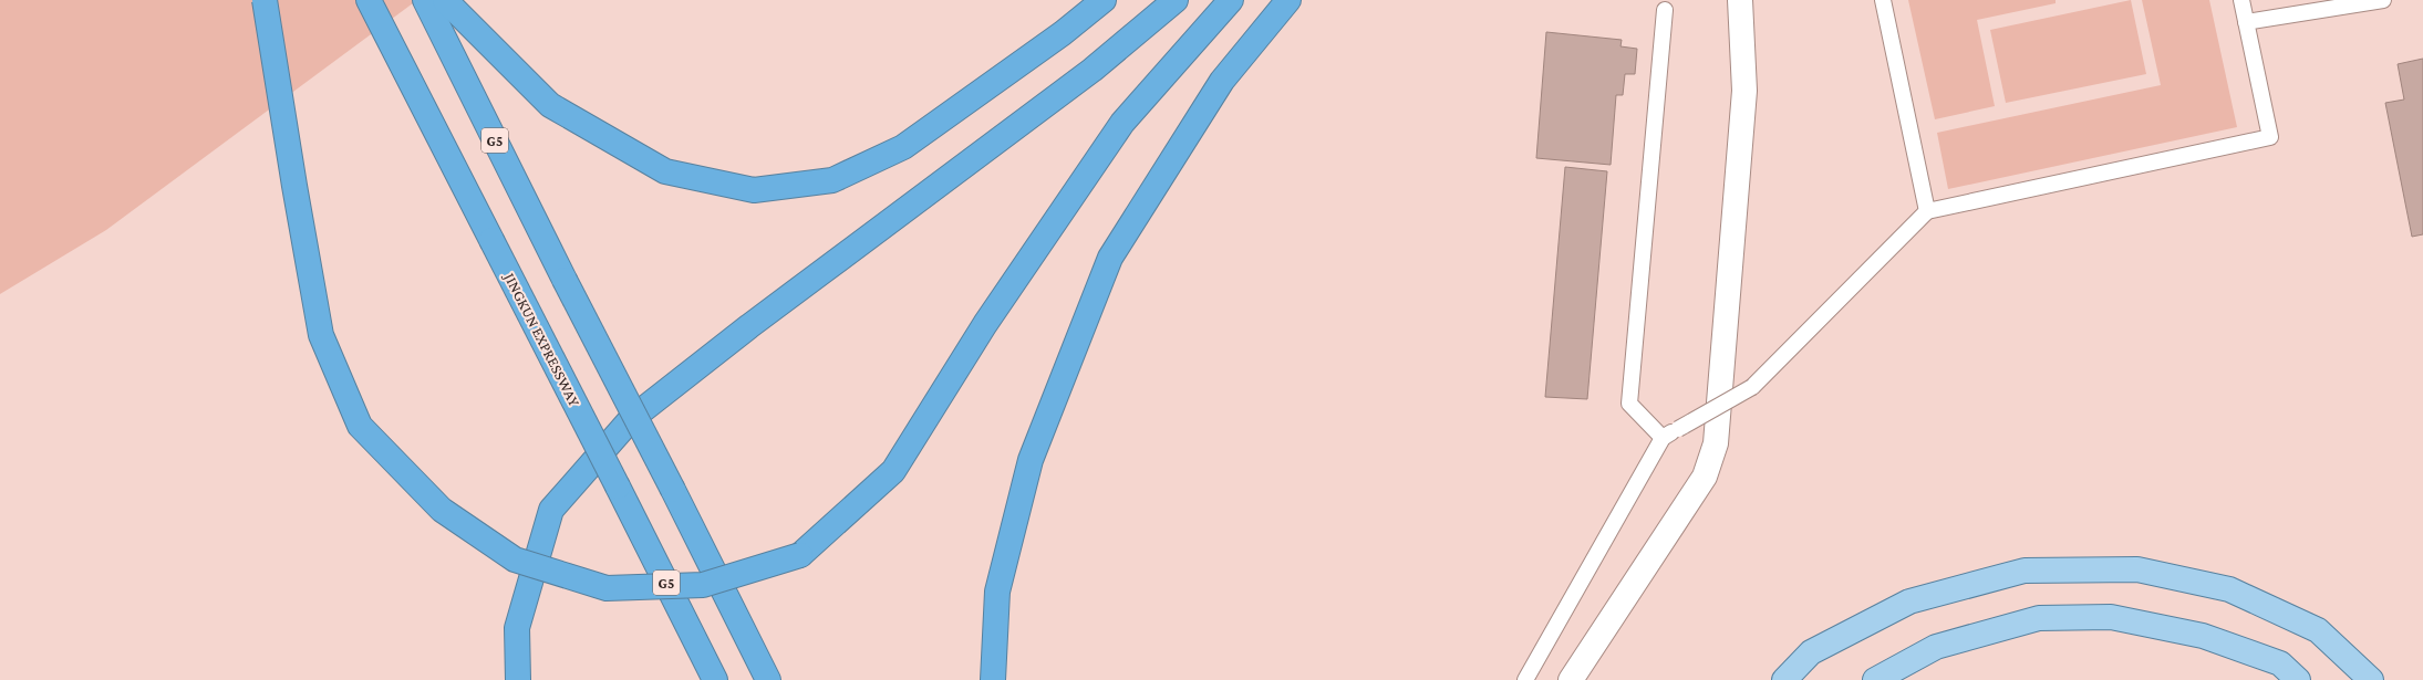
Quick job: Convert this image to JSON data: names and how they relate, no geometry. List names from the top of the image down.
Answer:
{
  "streets": {
    "highway": ["G5", "JINGKUN EXPRESSWAY"]
  }
}
